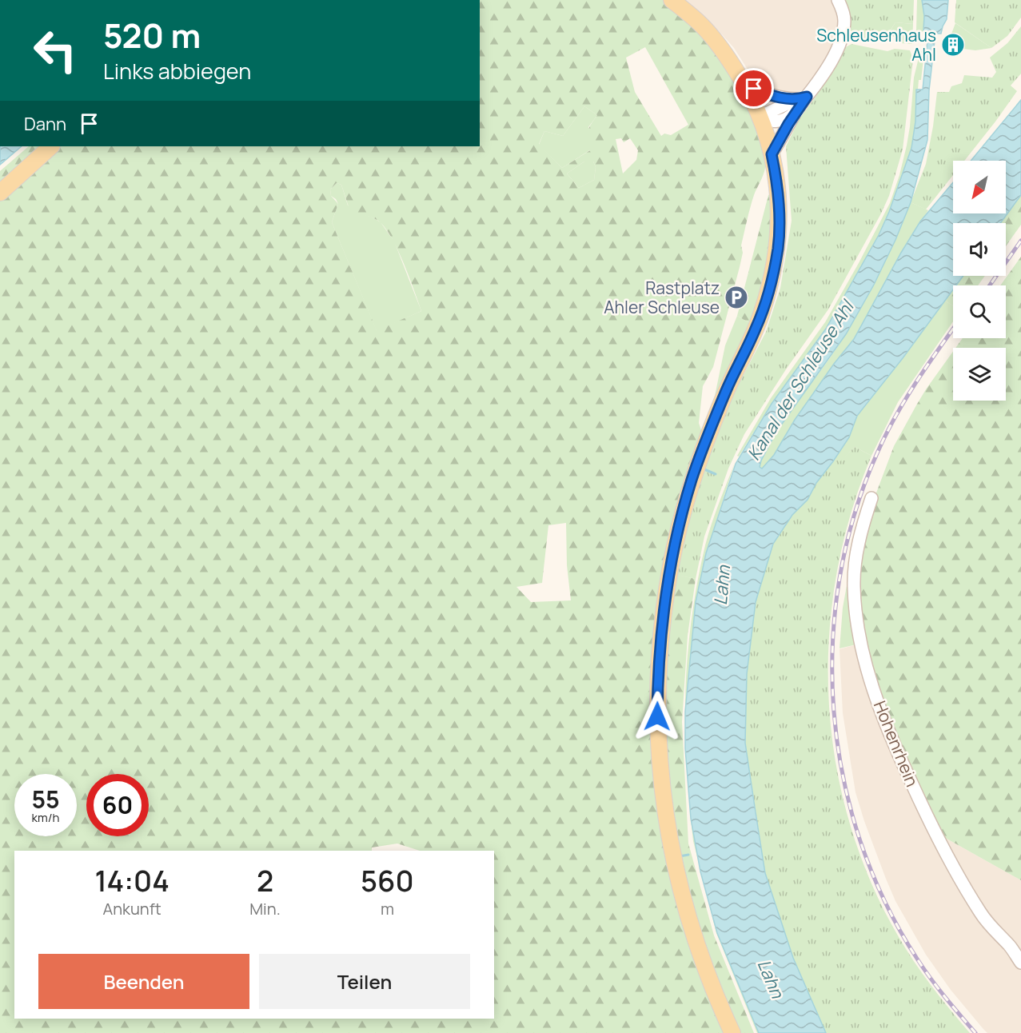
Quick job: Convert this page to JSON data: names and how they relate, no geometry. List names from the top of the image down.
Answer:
{
  "streets": {
    "street": ["Hohenrhein"]
  },
  "water": ["Kanal der Schleuse Ahl", "Lahn"],
  "places": {
    "building": ["Schleusenhaus Ahl"],
    "parking": ["Rastplatz Ahler Schleuse"]
  },
  "north": "bottom left",
  "page": {
    "turn": ["520 m", "Links abbiegen"],
    "then": "Dann",
    "speed": "55 km/h",
    "limit": "60",
    "eta": [
      "14:04",
      "Ankunft",
      "2",
      "Min.",
      "560",
      "m"
    ],
    "buttons": ["Beenden", "Teilen"]
  }
}
